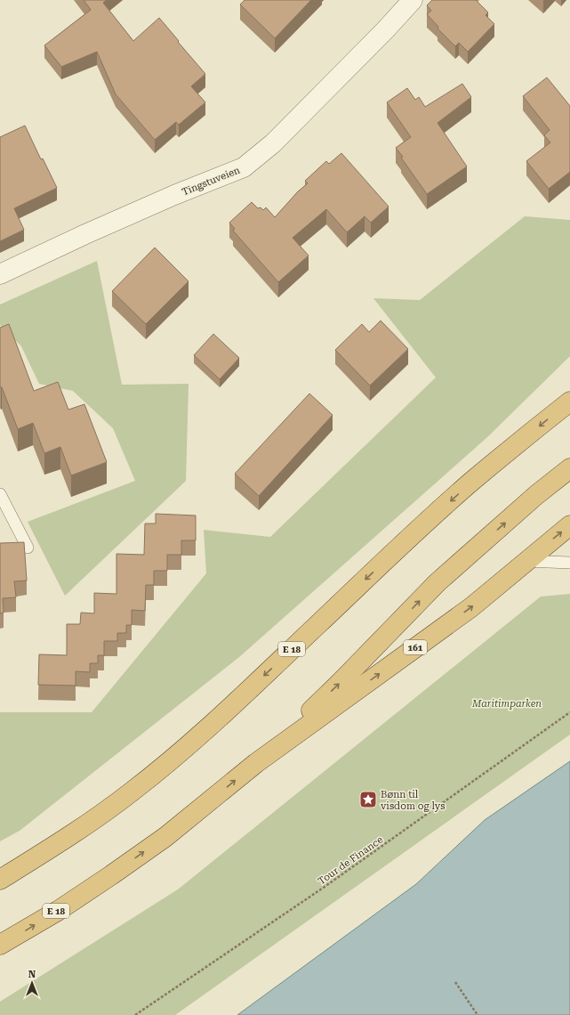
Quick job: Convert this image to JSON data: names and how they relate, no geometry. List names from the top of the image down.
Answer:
{
  "streets": {
    "highway": ["161", "E 18"],
    "street": ["Tingstuveien"],
    "path": ["Tour de Finance"]
  },
  "crossings": [
    ["161", "E 18"]
  ],
  "parks": ["Maritimparken"],
  "places": {
    "place": ["Bønn til visdom og lys"]
  },
  "north": "top"
}
